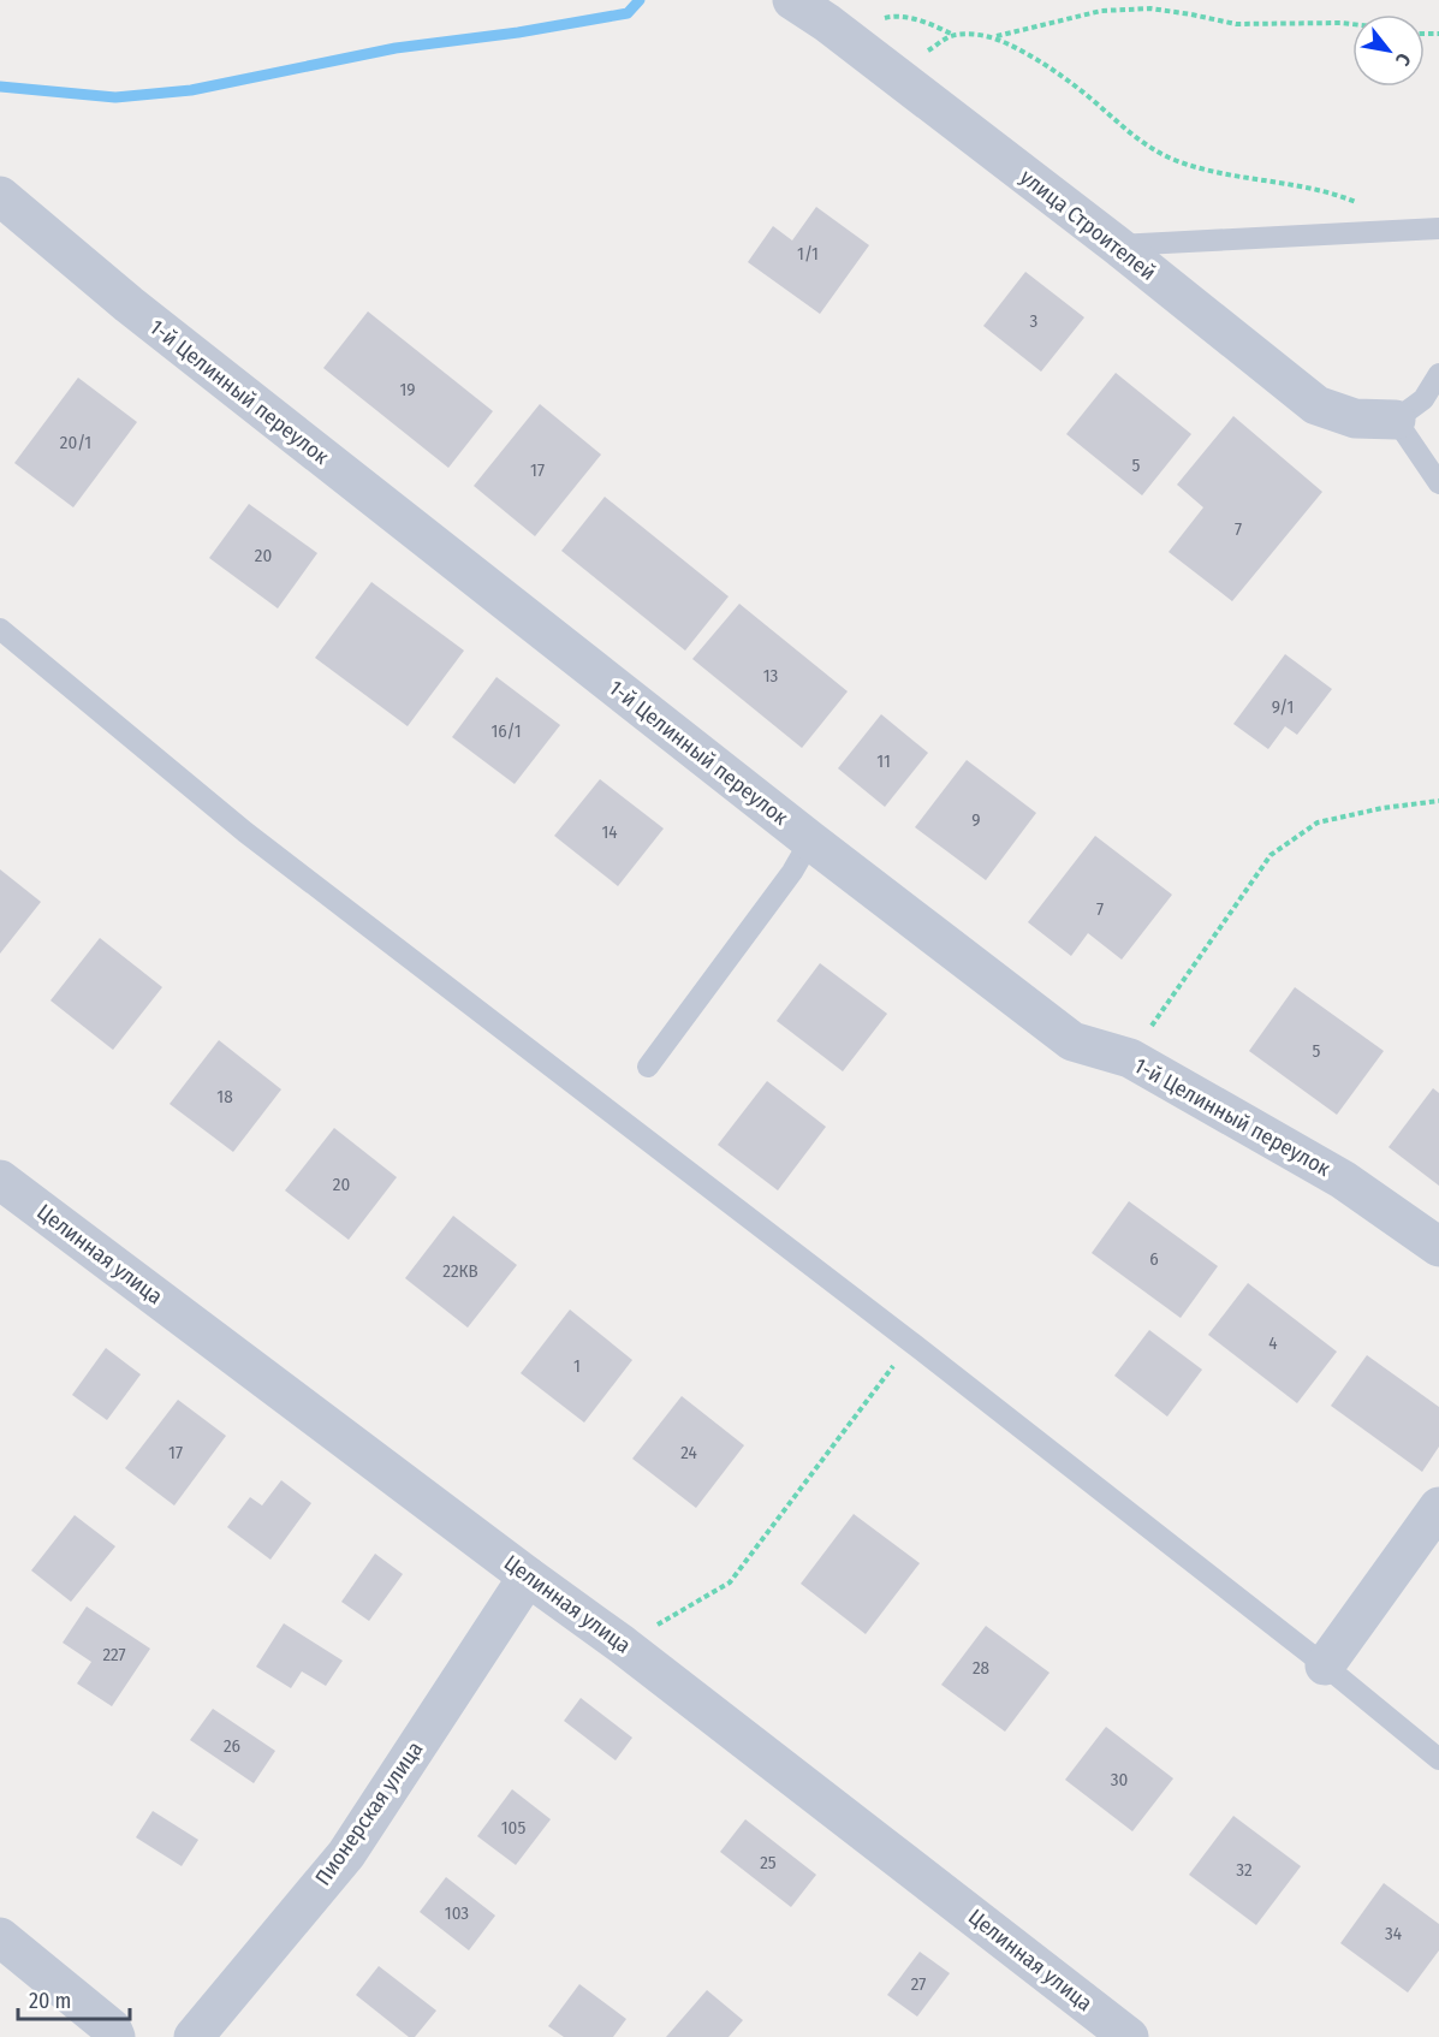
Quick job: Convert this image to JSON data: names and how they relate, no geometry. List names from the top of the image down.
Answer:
{
  "streets": {
    "street": [
      "улица Строителей",
      "1-й Целинный переулок",
      "Целинная улица",
      "Пионерская улица"
    ]
  },
  "crossings": [
    ["Целинная улица", "Пионерская улица"]
  ],
  "house_numbers": [
    "1/1",
    "3",
    "19",
    "20/1",
    "5",
    "17",
    "7",
    "20",
    "13",
    "9/1",
    "16/1",
    "11",
    "9",
    "14",
    "7",
    "5",
    "18",
    "20",
    "6",
    "22КВ",
    "4",
    "1",
    "17",
    "24",
    "227",
    "28",
    "26",
    "30",
    "105",
    "25",
    "32",
    "103",
    "34",
    "27"
  ],
  "scale_bar": "20 m",
  "north": "bottom right"
}
